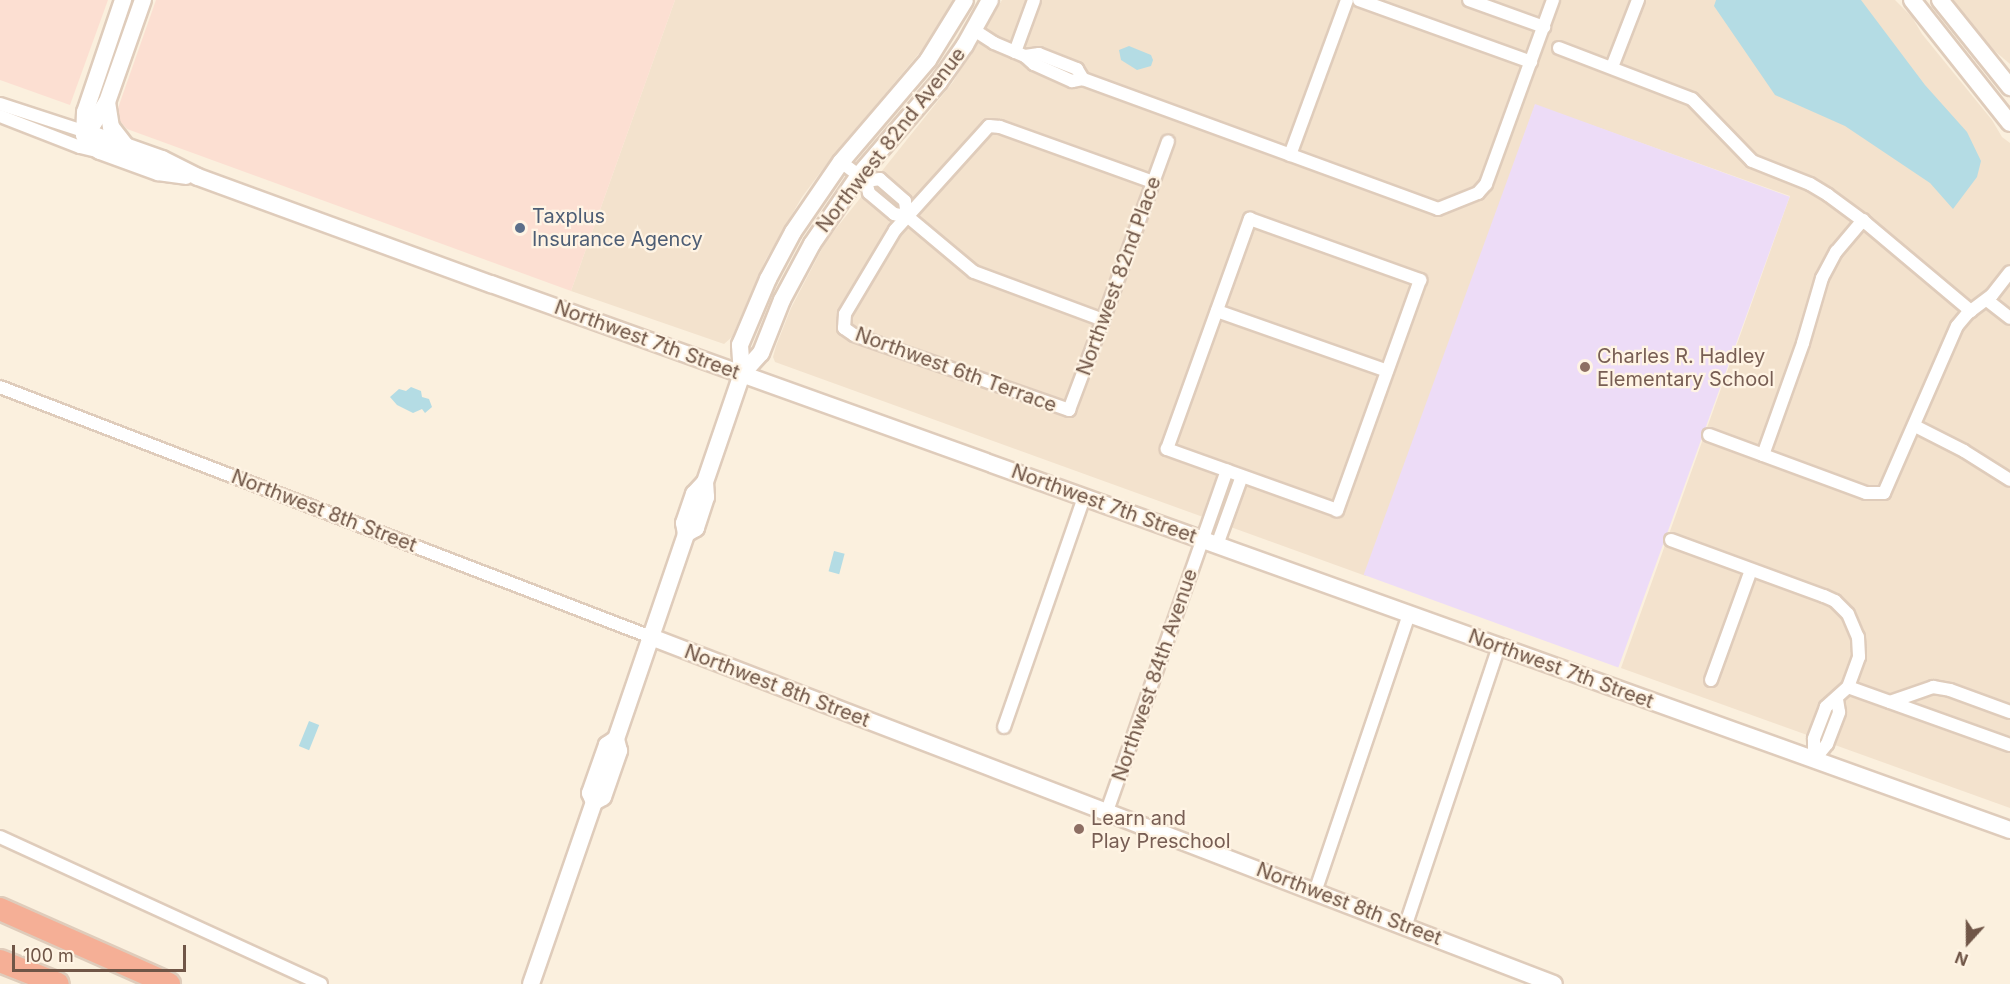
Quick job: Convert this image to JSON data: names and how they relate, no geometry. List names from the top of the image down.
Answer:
{
  "streets": {
    "street": [
      "Northwest 82nd Avenue",
      "Northwest 82nd Place",
      "Northwest 7th Street",
      "Northwest 6th Terrace",
      "Northwest 8th Street",
      "Northwest 84th Avenue"
    ]
  },
  "crossings": [
    ["Northwest 82nd Avenue", "Northwest 7th Street"],
    ["Northwest 82nd Avenue", "Northwest 8th Street"],
    ["Northwest 82nd Place", "Northwest 6th Terrace"],
    ["Northwest 7th Street", "Northwest 84th Avenue"],
    ["Northwest 8th Street", "Northwest 84th Avenue"]
  ],
  "places": ["Taxplus Insurance Agency", "Charles R. Hadley Elementary School", "Learn and Play Preschool"],
  "scale_bar": "100 m",
  "north": "bottom"
}
